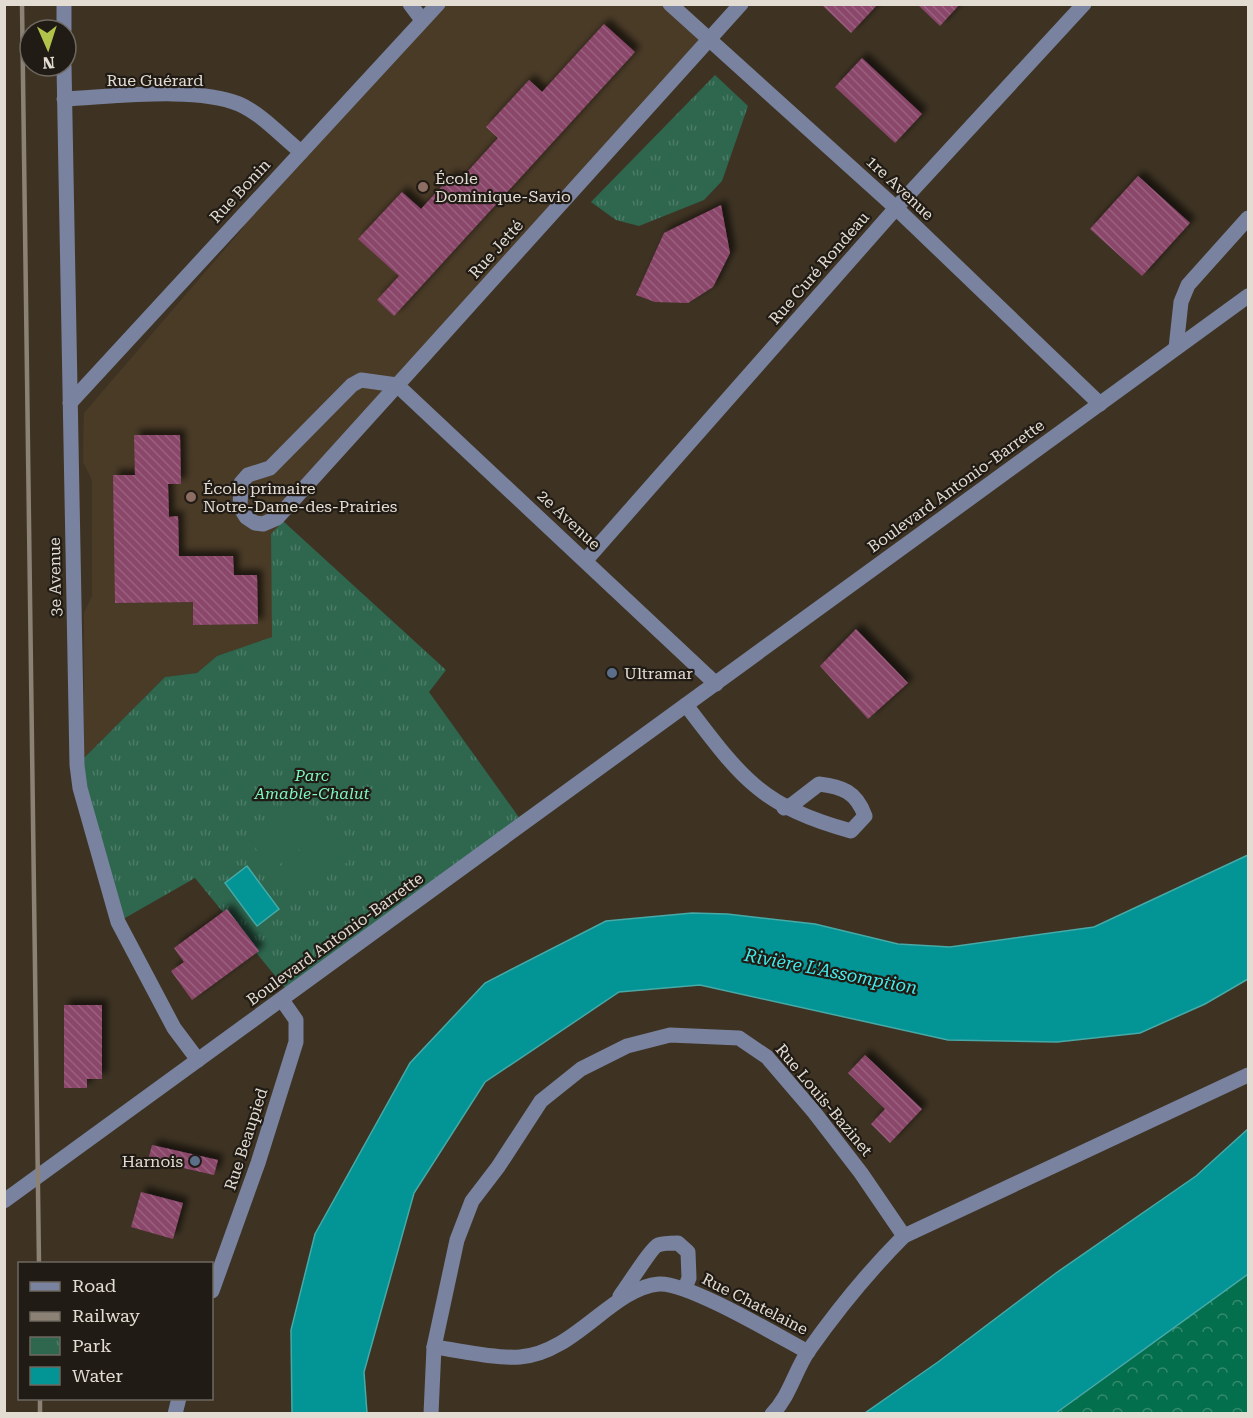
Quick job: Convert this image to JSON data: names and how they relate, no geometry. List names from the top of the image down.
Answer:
{
  "streets": {
    "street": [
      "Rue Guérard",
      "1re Avenue",
      "Rue Bonin",
      "Rue Jetté",
      "Rue Curé Rondeau",
      "Boulevard Antonio-Barrette",
      "2e Avenue",
      "3e Avenue",
      "Rue Louis-Bazinet",
      "Rue Beaupied",
      "Rue Chatelaine"
    ]
  },
  "crossings": [
    ["Rue Guérard", "Rue Bonin"],
    ["Rue Guérard", "3e Avenue"],
    ["1re Avenue", "Rue Jetté"],
    ["1re Avenue", "Rue Curé Rondeau"],
    ["1re Avenue", "Boulevard Antonio-Barrette"],
    ["Rue Bonin", "3e Avenue"],
    ["Rue Jetté", "2e Avenue"],
    ["Rue Curé Rondeau", "2e Avenue"],
    ["Boulevard Antonio-Barrette", "2e Avenue"],
    ["Boulevard Antonio-Barrette", "3e Avenue"],
    ["Boulevard Antonio-Barrette", "Rue Beaupied"],
    ["Rue Louis-Bazinet", "Rue Chatelaine"]
  ],
  "water": ["Rivière L'Assomption"],
  "parks": ["Parc Amable-Chalut"],
  "places": [
    "École Dominique-Savio",
    "École primaire Notre-Dame-des-Prairies",
    "Ultramar",
    "Harnois"
  ],
  "legend": [
    "Road",
    "Railway",
    "Park",
    "Water"
  ],
  "north": "bottom"
}
